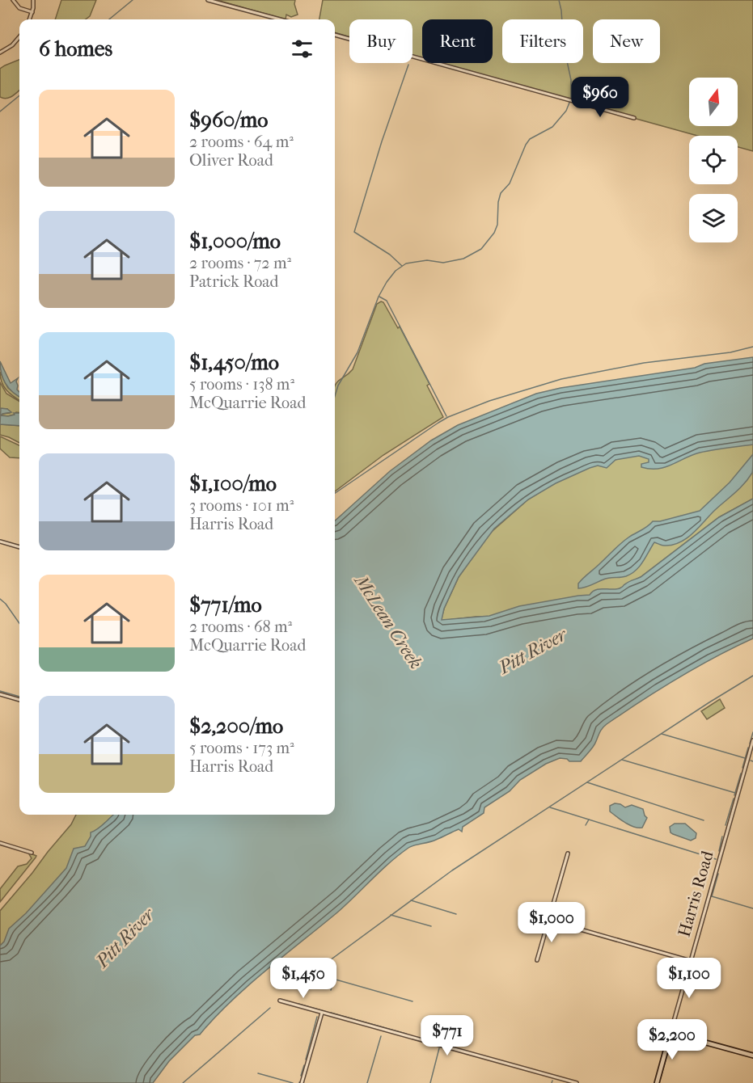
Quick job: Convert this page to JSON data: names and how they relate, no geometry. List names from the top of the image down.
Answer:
{
  "streets": {
    "main road": ["Harris Road"]
  },
  "water": ["McLean Creek", "Pitt River"],
  "north": "top",
  "page": {
    "chip": [
      "Buy",
      "Rent",
      "Filters",
      "New"
    ],
    "heading": "6 homes",
    "price": [
      "$960",
      "$1,000",
      "$1,450",
      "$1,100",
      "$771",
      "$2,200"
    ],
    "list": [
      {
        "name": "$960/mo",
        "note": "2 rooms · 64 m² · Oliver Road"
      },
      {
        "name": "$1,000/mo",
        "note": "2 rooms · 72 m² · Patrick Road"
      },
      {
        "name": "$1,450/mo",
        "note": "5 rooms · 138 m² · McQuarrie Road"
      },
      {
        "name": "$1,100/mo",
        "note": "3 rooms · 101 m² · Harris Road"
      },
      {
        "name": "$771/mo",
        "note": "2 rooms · 68 m² · McQuarrie Road"
      },
      {
        "name": "$2,200/mo",
        "note": "5 rooms · 173 m² · Harris Road"
      }
    ]
  }
}
